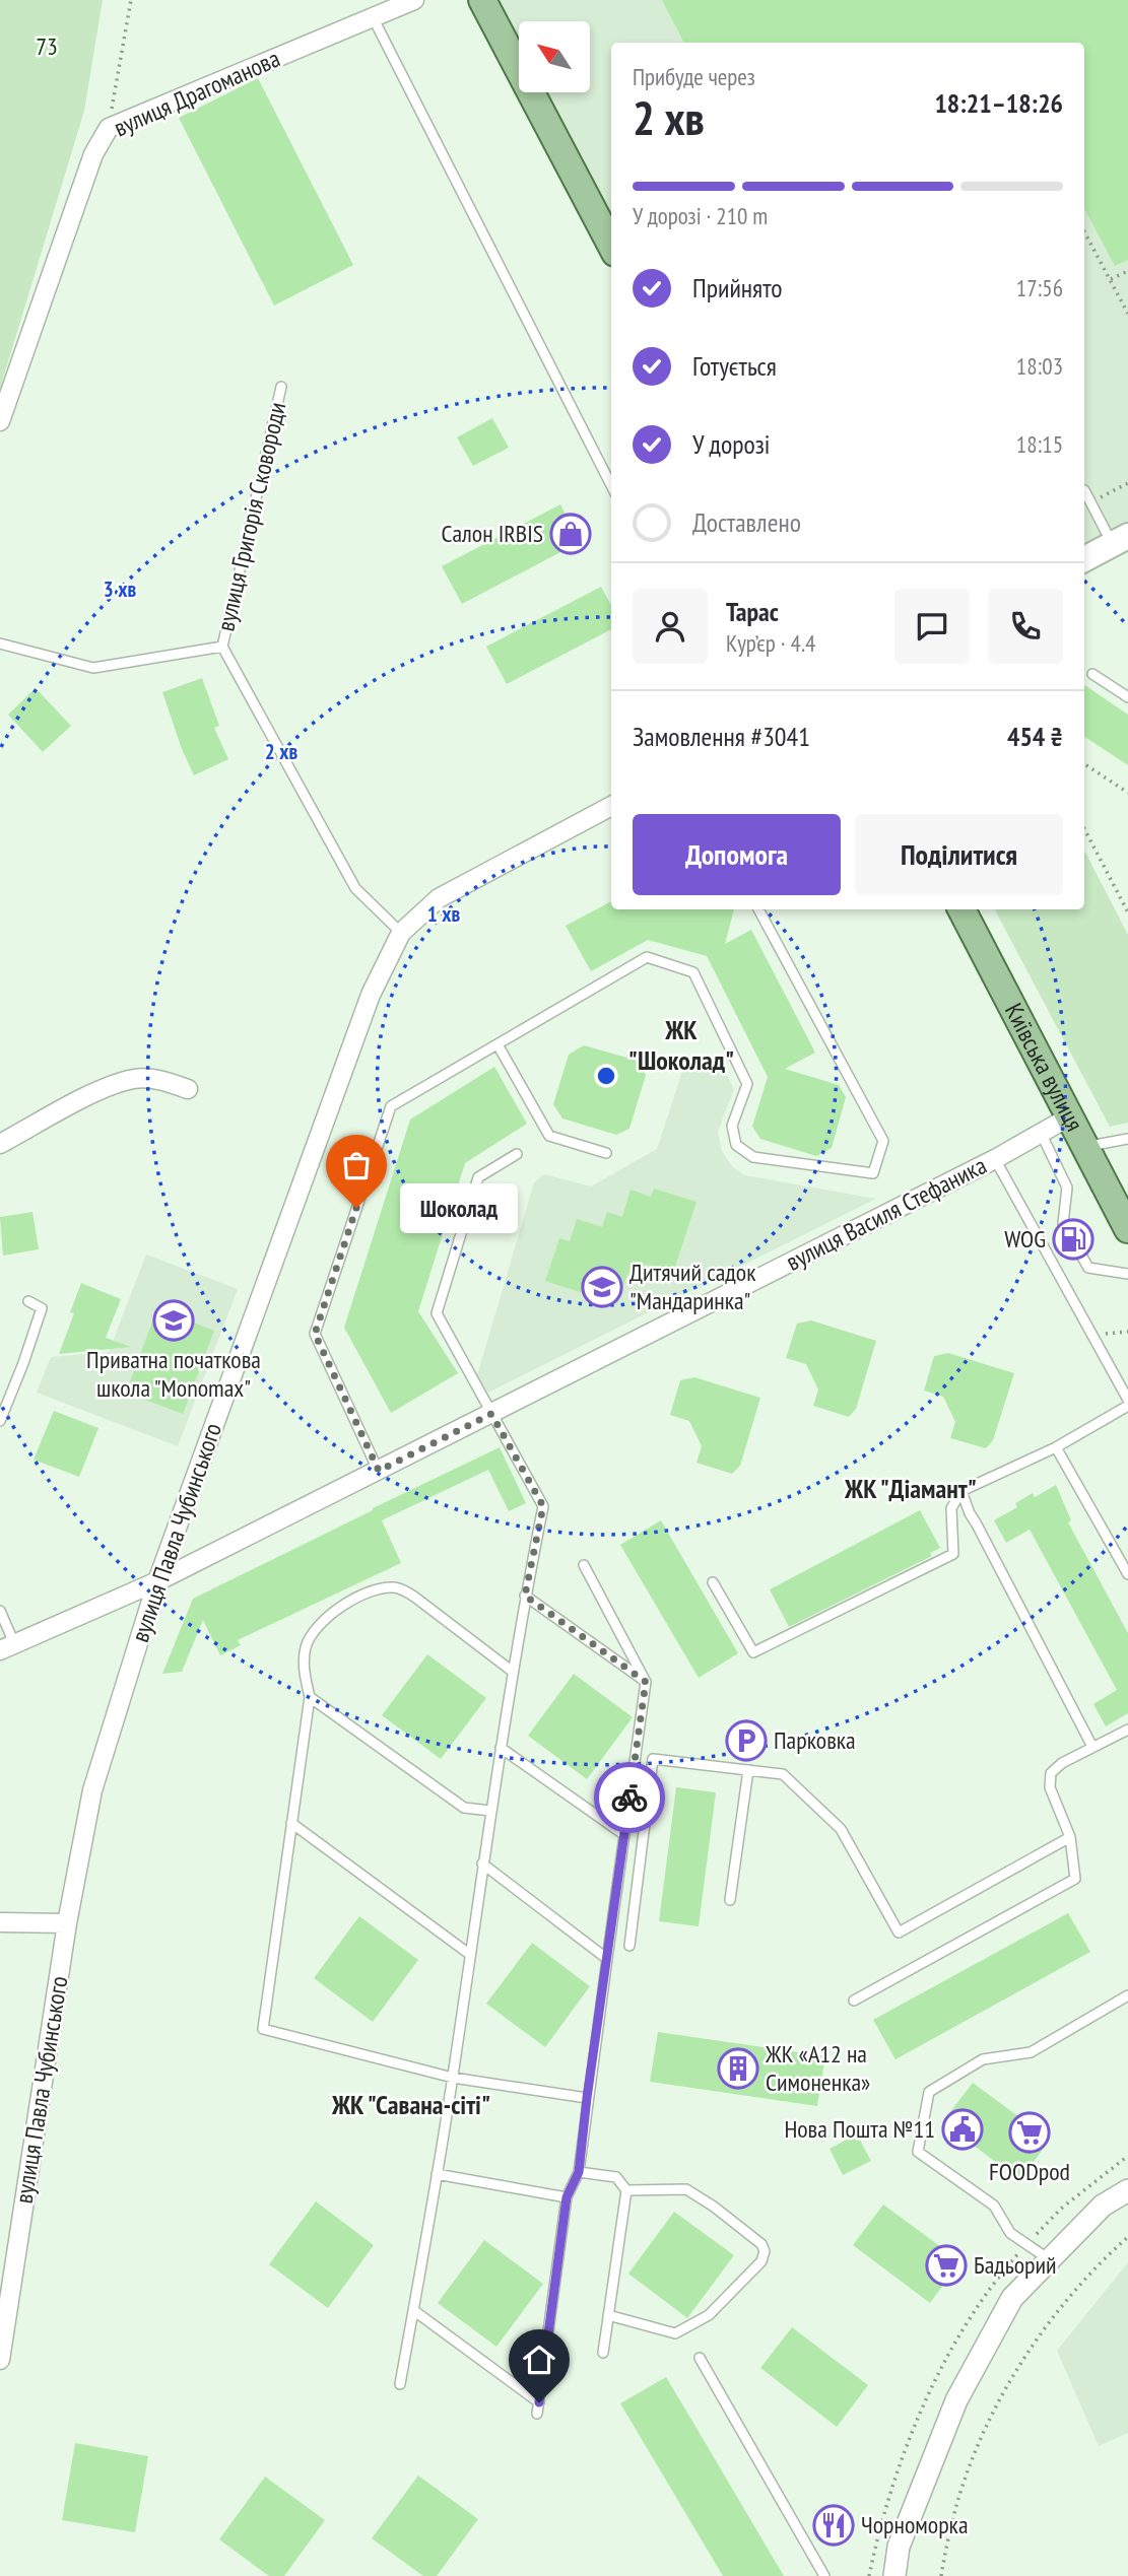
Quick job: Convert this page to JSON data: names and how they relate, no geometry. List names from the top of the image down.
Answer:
{
  "streets": {
    "main road": ["Київська вулиця"],
    "street": ["вулиця Драгоманова", "вулиця Василя Стефаника", "вулиця Павла Чубинського"],
    "lane": ["вулиця Григорія Сковороди"]
  },
  "crossings": [
    ["вулиця Григорія Сковороди", "вулиця Павла Чубинського"],
    ["Київська вулиця", "вулиця Василя Стефаника"],
    ["вулиця Василя Стефаника", "вулиця Павла Чубинського"]
  ],
  "districts": ["ЖК \"Шоколад\"", "ЖК \"Діамант\"", "ЖК \"Савана-сіті\""],
  "parks": ["73"],
  "places": {
    "shop": ["Салон IRBIS"],
    "other": ["Шоколад"],
    "fuel station": ["WOG"],
    "school or university": ["Дитячий садок \"Мандаринка\"", "Приватна початкова школа \"Monomax\""],
    "parking": ["Парковка"],
    "building": ["ЖК «А12 на Симоненка»"],
    "public building": ["Нова Пошта №11"],
    "supermarket": ["FOODpod", "Бадьорий"],
    "restaurant": ["Чорноморка"]
  },
  "north": "top left",
  "page": {
    "heading": ["2 хв", "Прибуде через", "18:21–18:26"],
    "panel": [
      "Тарас",
      "Кур’єр · 4.4",
      "Замовлення #3041",
      "454 ₴"
    ],
    "bar": "У дорозі · 210 m",
    "list": [
      ["Прийнято", "17:56"],
      ["Готується", "18:03"],
      ["У дорозі", "18:15"],
      "Доставлено"
    ],
    "buttons": ["Допомога", "Поділитися"],
    "bubble": "Шоколад"
  },
  "rings": ["3 хв", "2 хв", "1 хв"]
}
